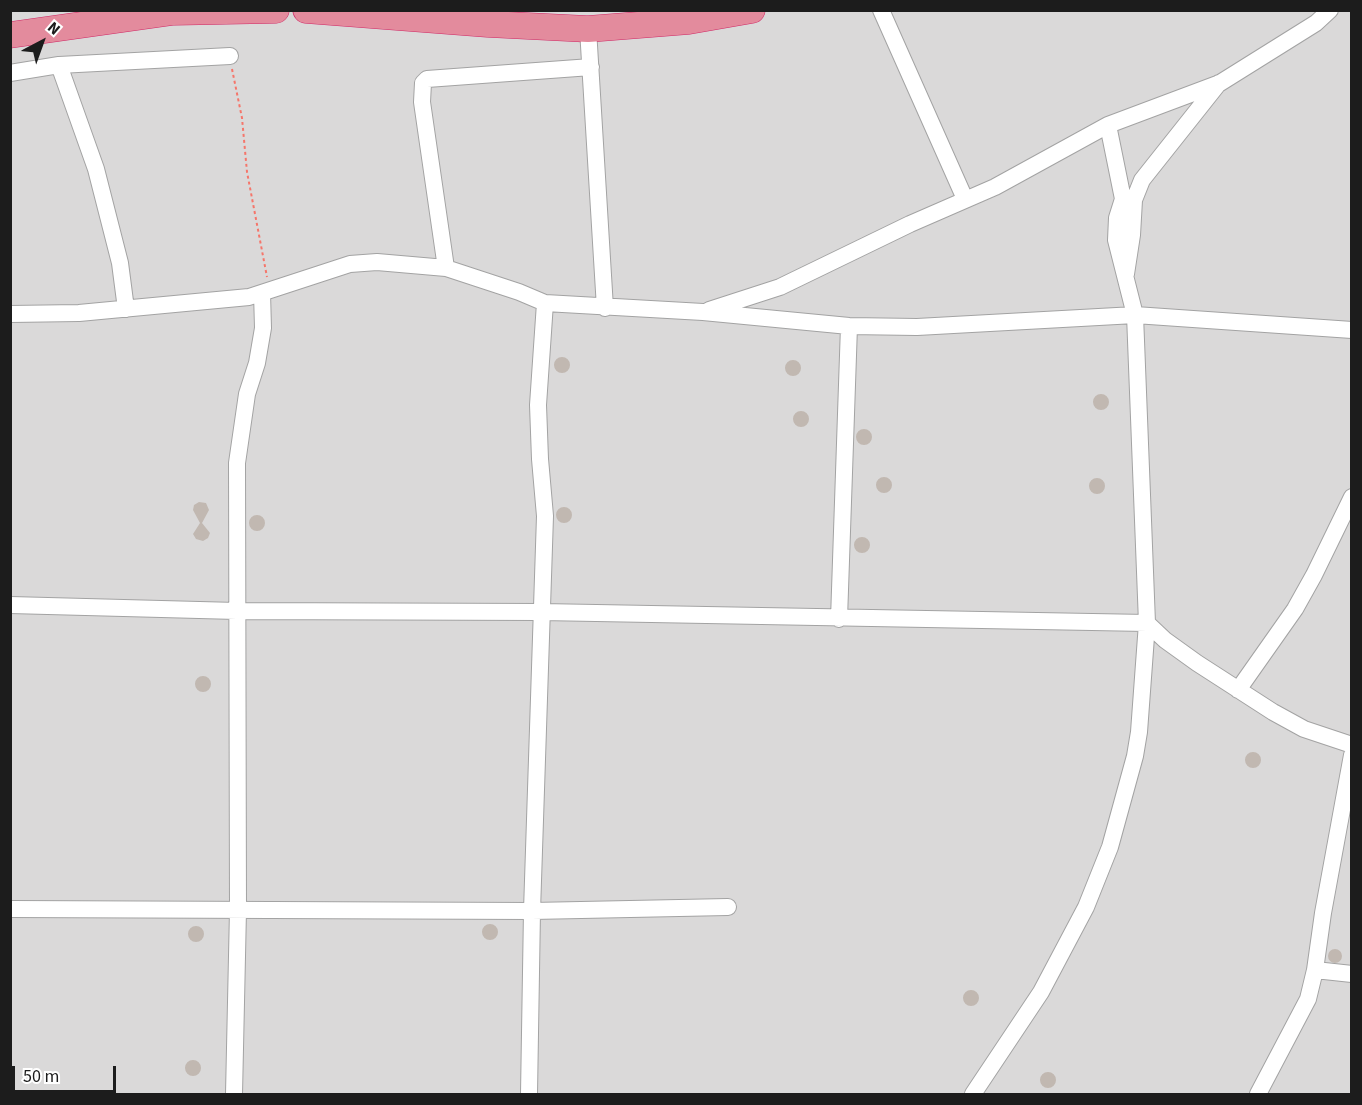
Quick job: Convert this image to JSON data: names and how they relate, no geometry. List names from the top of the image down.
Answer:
{
  "scale_bar": "50 m",
  "north": "top right"
}
